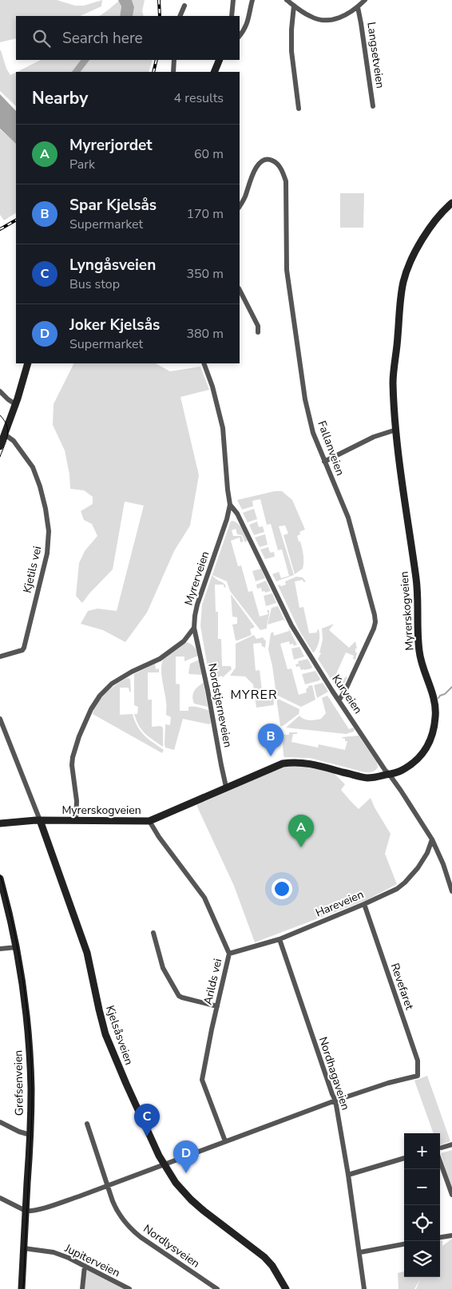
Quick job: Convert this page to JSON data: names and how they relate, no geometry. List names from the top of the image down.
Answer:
{
  "streets": {
    "street": [
      "Langsetveien",
      "Fallanveien",
      "Kjetils vei",
      "Myrerveien",
      "Myrerskogveien",
      "Kurveien",
      "Nordstjerneveien",
      "Hareveien",
      "Arilds vei",
      "Revefaret",
      "Kjelsåsveien",
      "Nordhagaveien",
      "Grefsenveien",
      "Nordlysveien",
      "Jupiterveien"
    ]
  },
  "crossings": [
    ["Fallanveien", "Kurveien"],
    ["Myrerveien", "Kurveien"],
    ["Myrerveien", "Nordstjerneveien"],
    ["Myrerskogveien", "Kurveien"],
    ["Myrerskogveien", "Nordstjerneveien"],
    ["Myrerskogveien", "Arilds vei"],
    ["Myrerskogveien", "Kjelsåsveien"],
    ["Kurveien", "Hareveien"],
    ["Hareveien", "Arilds vei"],
    ["Hareveien", "Revefaret"],
    ["Hareveien", "Nordhagaveien"],
    ["Revefaret", "Nordhagaveien"],
    ["Grefsenveien", "Jupiterveien"]
  ],
  "districts": ["MYRER"],
  "page": {
    "search": "Search here",
    "heading": ["Nearby", "4 results"],
    "list": [
      {
        "mark": "A",
        "name": "Myrerjordet",
        "note": "Park",
        "value": "60 m"
      },
      {
        "mark": "B",
        "name": "Spar Kjelsås",
        "note": "Supermarket",
        "value": "170 m"
      },
      {
        "mark": "C",
        "name": "Lyngåsveien",
        "note": "Bus stop",
        "value": "350 m"
      },
      {
        "mark": "D",
        "name": "Joker Kjelsås",
        "note": "Supermarket",
        "value": "380 m"
      }
    ],
    "pins": [
      "B",
      "A",
      "C",
      "D"
    ],
    "map_buttons": ["+", "−"]
  }
}
